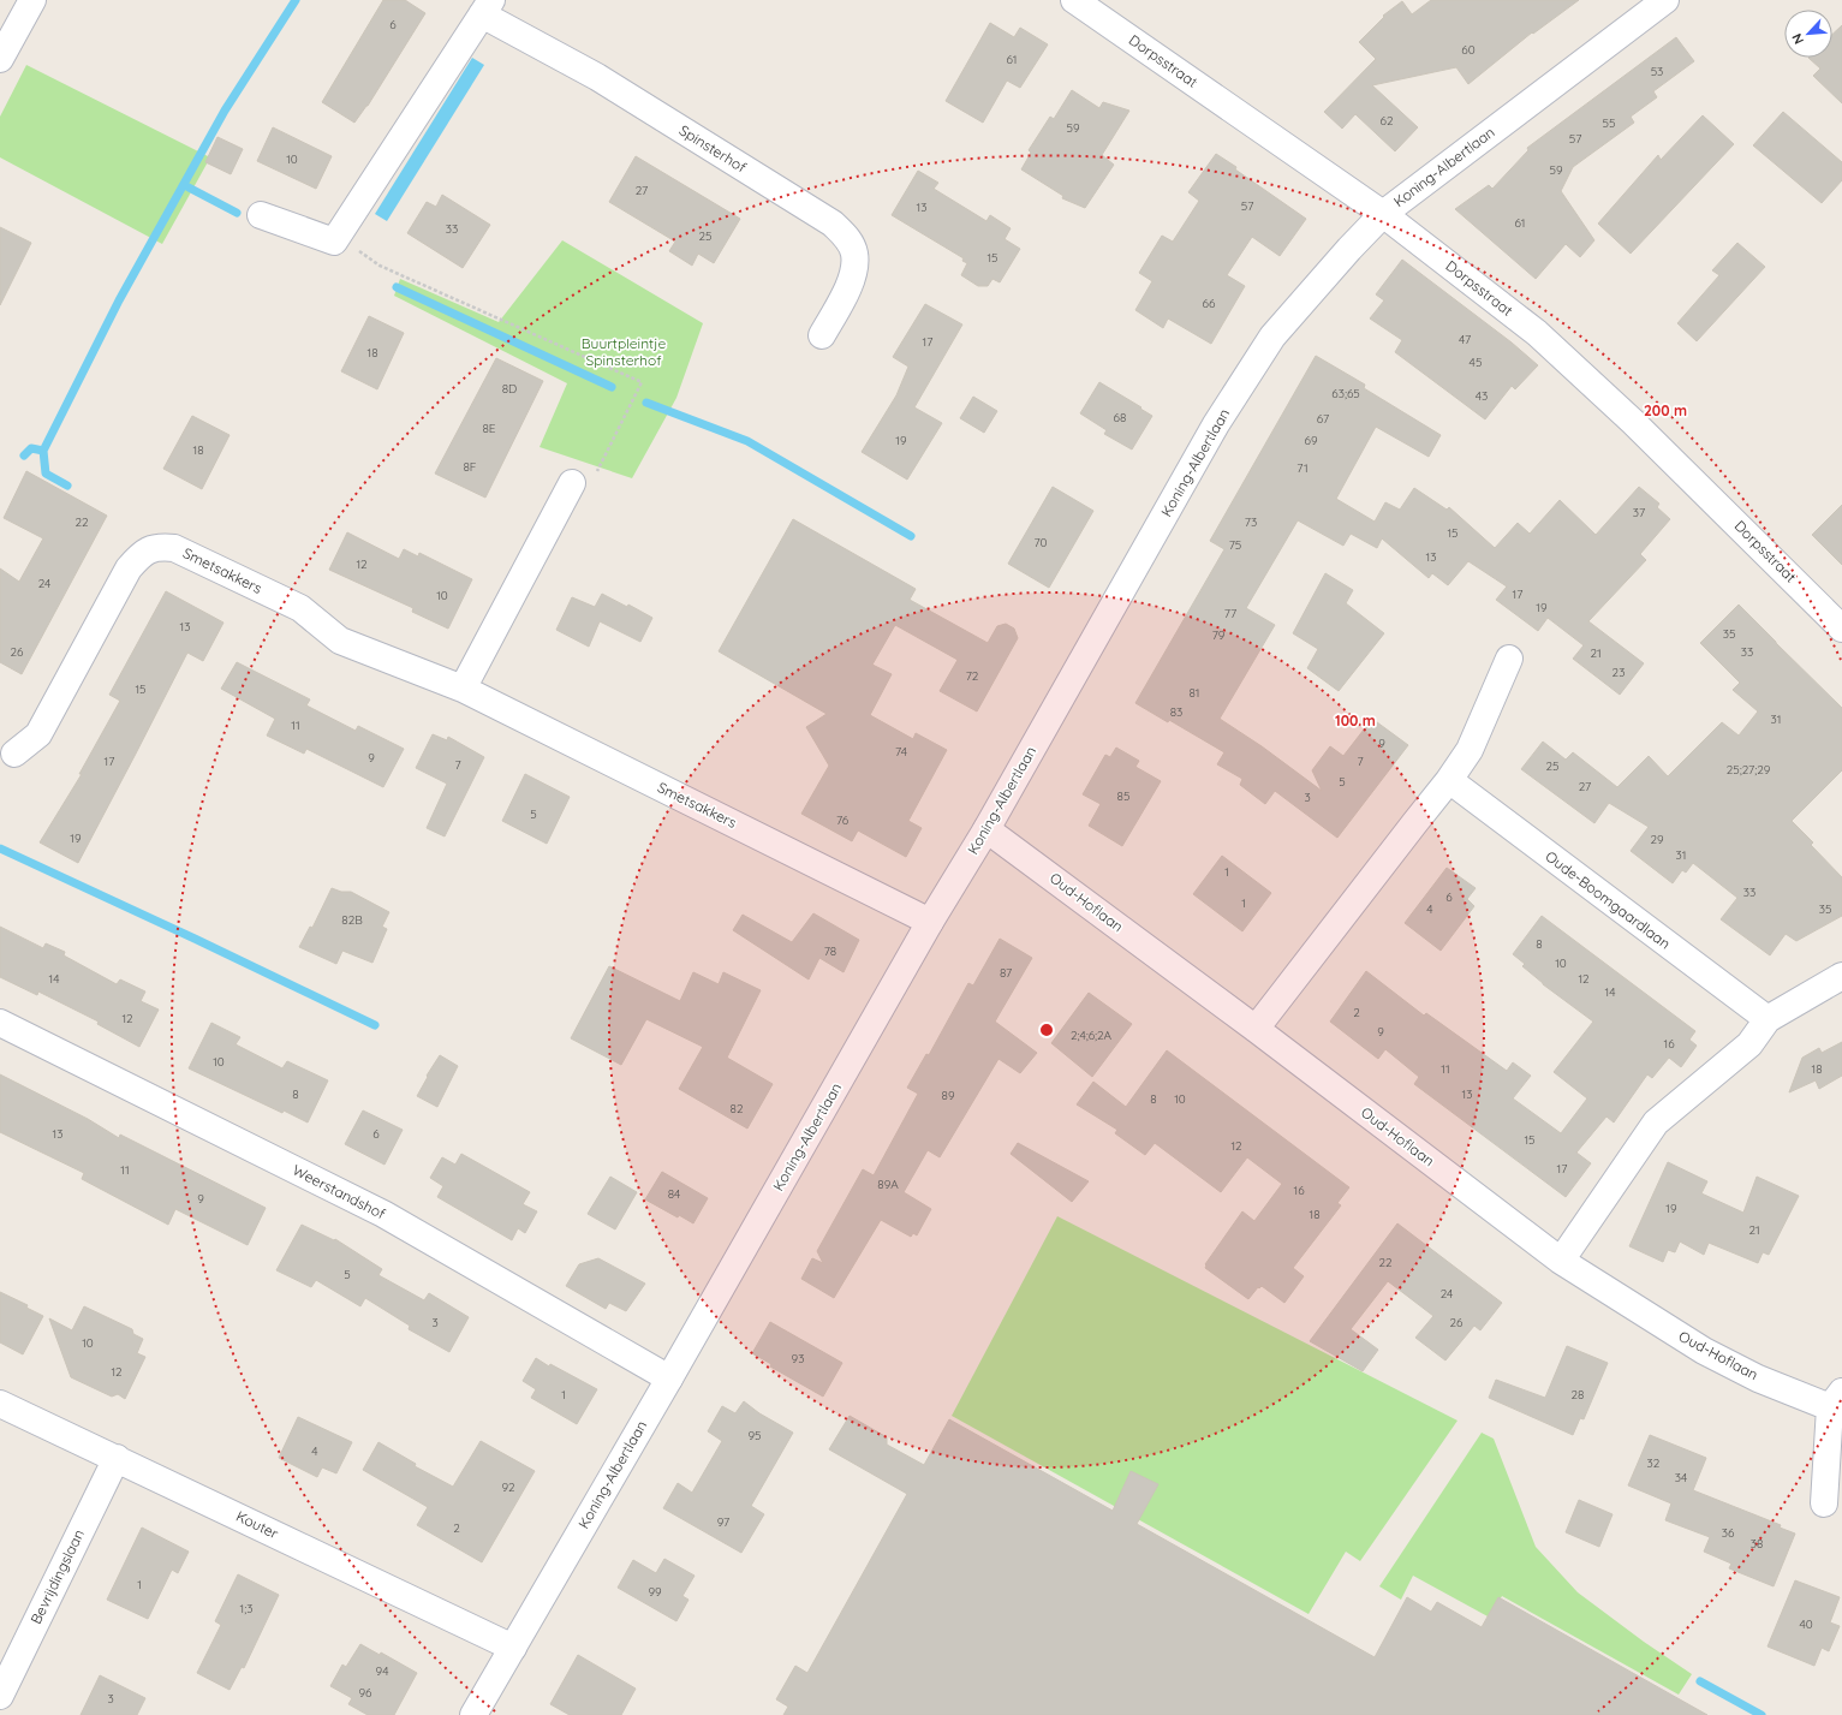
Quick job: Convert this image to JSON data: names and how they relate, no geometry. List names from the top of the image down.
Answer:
{
  "streets": {
    "street": [
      "Dorpsstraat",
      "Spinsterhof",
      "Koning-Albertlaan",
      "Smetsakkers",
      "Oude-Boomgaardlaan",
      "Oud-Hoflaan",
      "Weerstandshof",
      "Kouter",
      "Bevrijdingslaan"
    ]
  },
  "crossings": [
    ["Dorpsstraat", "Koning-Albertlaan"],
    ["Koning-Albertlaan", "Smetsakkers"],
    ["Koning-Albertlaan", "Oud-Hoflaan"],
    ["Koning-Albertlaan", "Weerstandshof"],
    ["Koning-Albertlaan", "Kouter"],
    ["Kouter", "Bevrijdingslaan"]
  ],
  "parks": ["Buurtpleintje Spinsterhof"],
  "house_numbers": [
    "6",
    "60",
    "61",
    "53",
    "62",
    "55",
    "59",
    "57",
    "10",
    "59",
    "27",
    "57",
    "13",
    "61",
    "33",
    "25",
    "15",
    "66",
    "47",
    "17",
    "18",
    "45",
    "8D",
    "63;65",
    "43",
    "68",
    "67",
    "8E",
    "19",
    "69",
    "18",
    "8F",
    "71",
    "37",
    "22",
    "73",
    "15",
    "70",
    "75",
    "13",
    "12",
    "24",
    "17",
    "10",
    "19",
    "77",
    "13",
    "35",
    "79",
    "26",
    "33",
    "21",
    "23",
    "72",
    "15",
    "81",
    "83",
    "31",
    "11",
    "9",
    "74",
    "9",
    "17",
    "7",
    "7",
    "25",
    "25;27;29",
    "5",
    "27",
    "85",
    "3",
    "5",
    "76",
    "19",
    "29",
    "31",
    "1",
    "33",
    "6",
    "1",
    "4",
    "35",
    "82B",
    "8",
    "78",
    "10",
    "87",
    "14",
    "12",
    "14",
    "2",
    "12",
    "9",
    "2;4;6;2A",
    "16",
    "10",
    "11",
    "18",
    "8",
    "13",
    "89",
    "8",
    "10",
    "82",
    "13",
    "6",
    "15",
    "12",
    "17",
    "11",
    "89A",
    "16",
    "84",
    "9",
    "19",
    "18",
    "21",
    "22",
    "5",
    "24",
    "3",
    "26",
    "10",
    "93",
    "12",
    "1",
    "28",
    "95",
    "4",
    "32",
    "34",
    "92",
    "97",
    "2",
    "36",
    "38",
    "1",
    "99",
    "1;3",
    "40",
    "94",
    "96",
    "3"
  ],
  "north": "bottom left",
  "rings": ["200 m", "100 m"]
}
